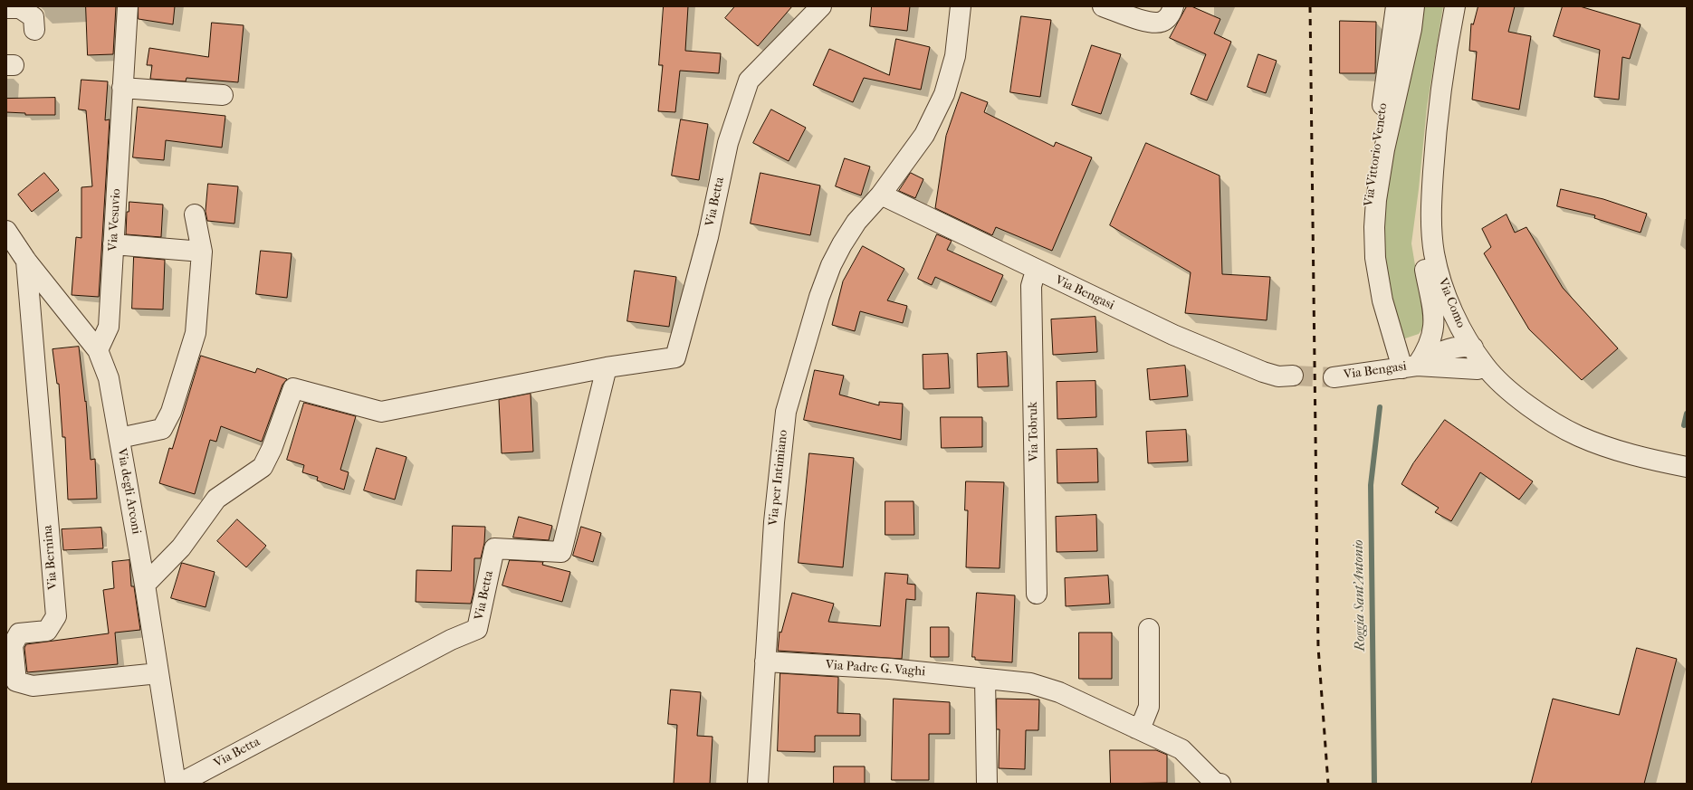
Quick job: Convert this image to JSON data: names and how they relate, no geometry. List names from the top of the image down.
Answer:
{
  "streets": {
    "street": [
      "Via Vittorio Veneto",
      "Via Betta",
      "Via Vesuvio",
      "Via Bengasi",
      "Via Como",
      "Via Tobruk",
      "Via per Intimiano",
      "Via degli Arconi",
      "Via Bernina",
      "Via Padre G. Vaghi"
    ]
  },
  "crossings": [
    ["Via Vittorio Veneto", "Via Bengasi"],
    ["Via Betta", "Via degli Arconi"],
    ["Via Vesuvio", "Via degli Arconi"],
    ["Via Bengasi", "Via Como"],
    ["Via Bengasi", "Via Tobruk"],
    ["Via Bengasi", "Via per Intimiano"],
    ["Via per Intimiano", "Via Padre G. Vaghi"],
    ["Via degli Arconi", "Via Bernina"]
  ],
  "water": ["Roggia Sant'Antonio"]
}
